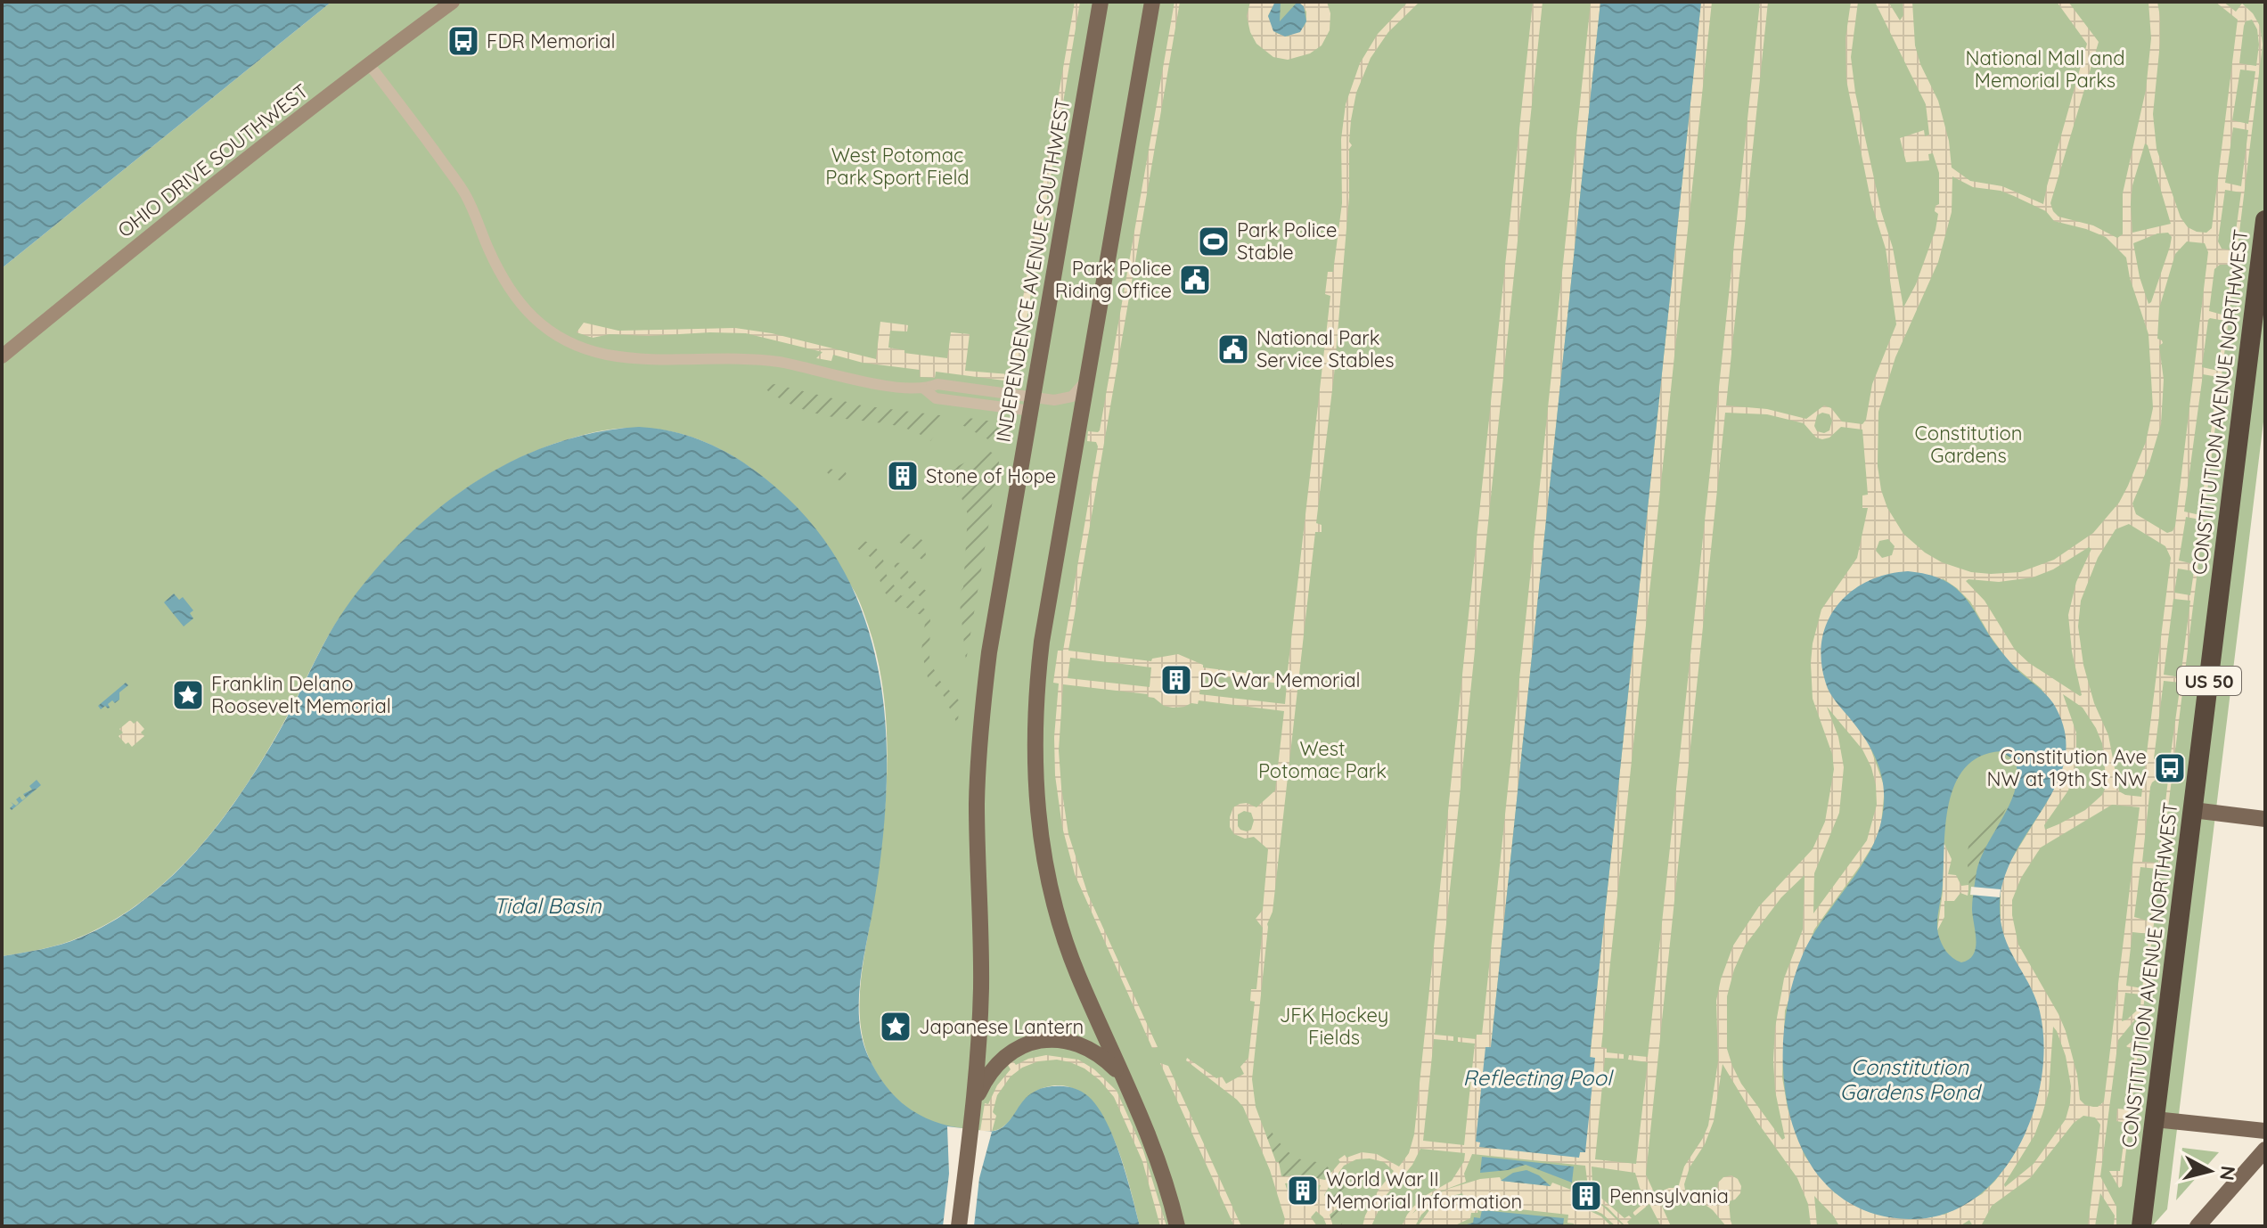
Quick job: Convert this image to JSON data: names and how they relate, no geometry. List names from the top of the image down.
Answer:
{
  "streets": {
    "highway": ["CONSTITUTION AVENUE NORTHWEST", "US 50"],
    "main road": ["INDEPENDENCE AVENUE SOUTHWEST"],
    "street": ["OHIO DRIVE SOUTHWEST"]
  },
  "water": ["Tidal Basin", "Constitution Gardens Pond", "Reflecting Pool"],
  "parks": [
    "National Mall and Memorial Parks",
    "West Potomac Park Sport Field",
    "Constitution Gardens",
    "West Potomac Park",
    "JFK Hockey Fields"
  ],
  "places": {
    "bus stop": ["FDR Memorial", "Constitution Ave NW at 19th St NW"],
    "sports": ["Park Police Stable"],
    "public building": ["Park Police Riding Office", "National Park Service Stables"],
    "building": [
      "Stone of Hope",
      "DC War Memorial",
      "World War II Memorial Information",
      "Pennsylvania"
    ],
    "place": ["Franklin Delano Roosevelt Memorial", "Japanese Lantern"]
  },
  "north": "right"
}
